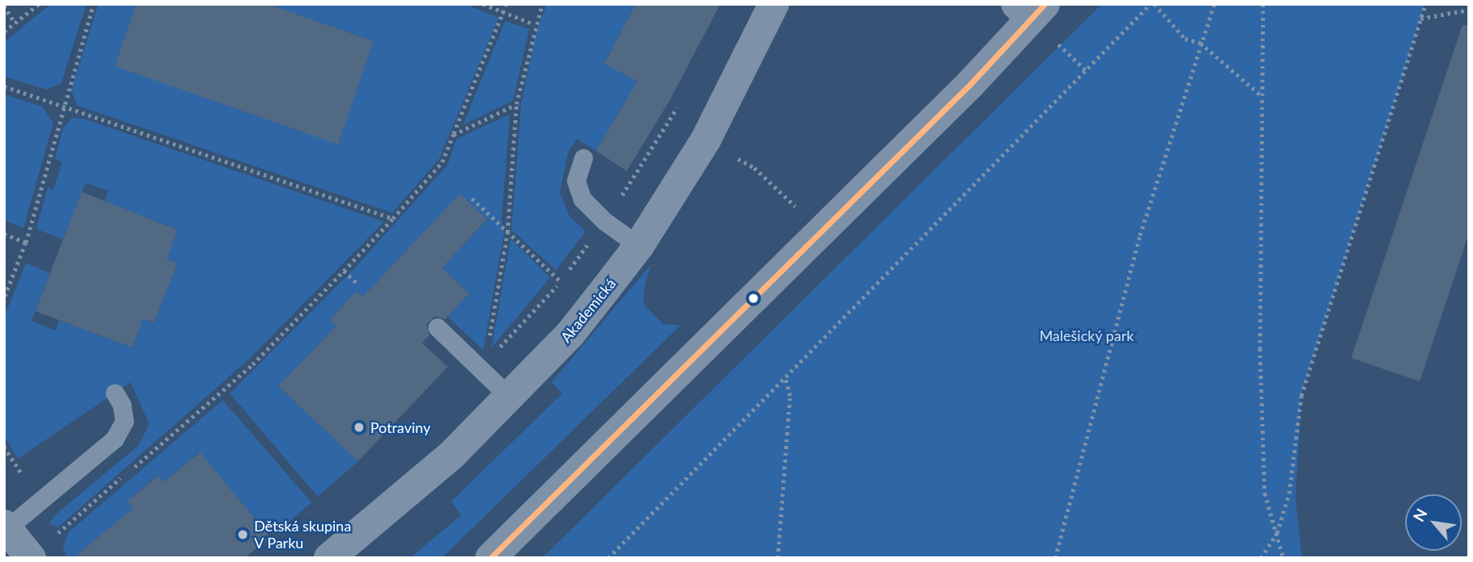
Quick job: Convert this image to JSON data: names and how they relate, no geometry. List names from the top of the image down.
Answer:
{
  "streets": {
    "street": ["Akademická"]
  },
  "parks": ["Malešický park"],
  "places": ["Potraviny", "Dětská skupina V Parku"],
  "north": "top left"
}
